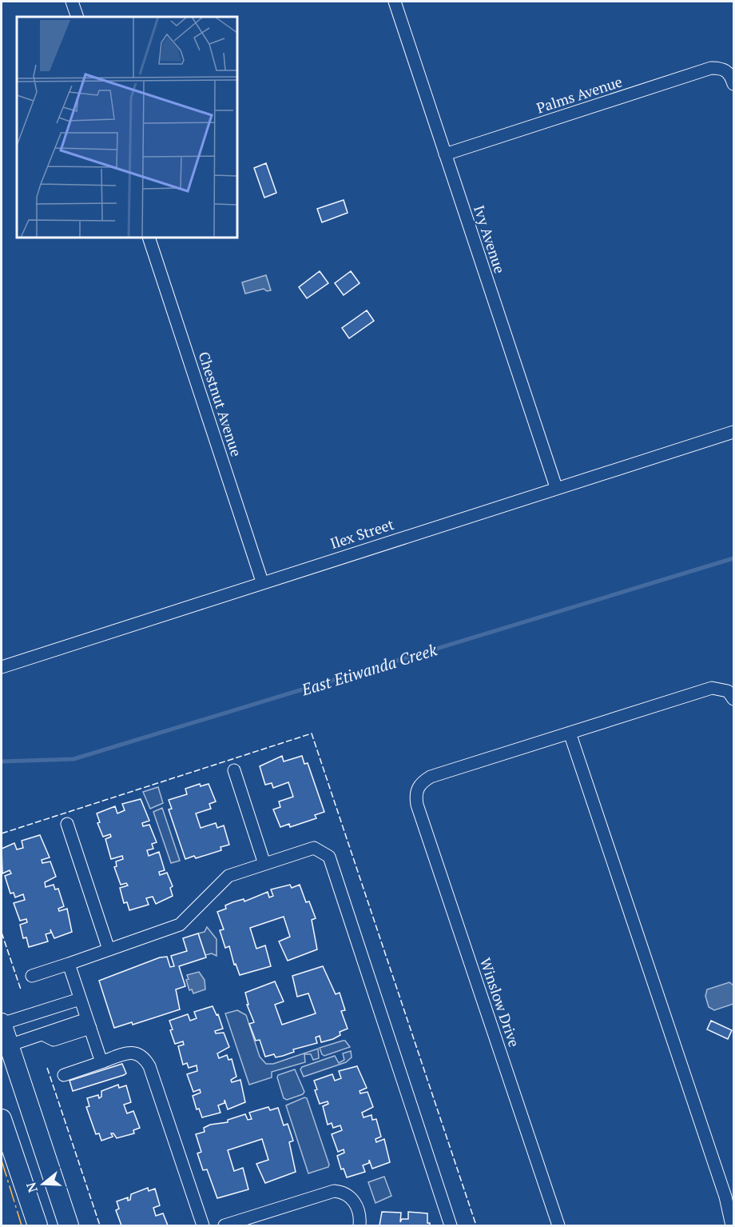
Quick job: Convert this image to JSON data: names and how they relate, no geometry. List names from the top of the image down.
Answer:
{
  "streets": {
    "street": [
      "Palms Avenue",
      "Ivy Avenue",
      "Chestnut Avenue",
      "Ilex Street",
      "Winslow Drive"
    ]
  },
  "crossings": [
    ["Palms Avenue", "Ivy Avenue"],
    ["Ivy Avenue", "Ilex Street"],
    ["Chestnut Avenue", "Ilex Street"]
  ],
  "water": ["East Etiwanda Creek"],
  "north": "left"
}
